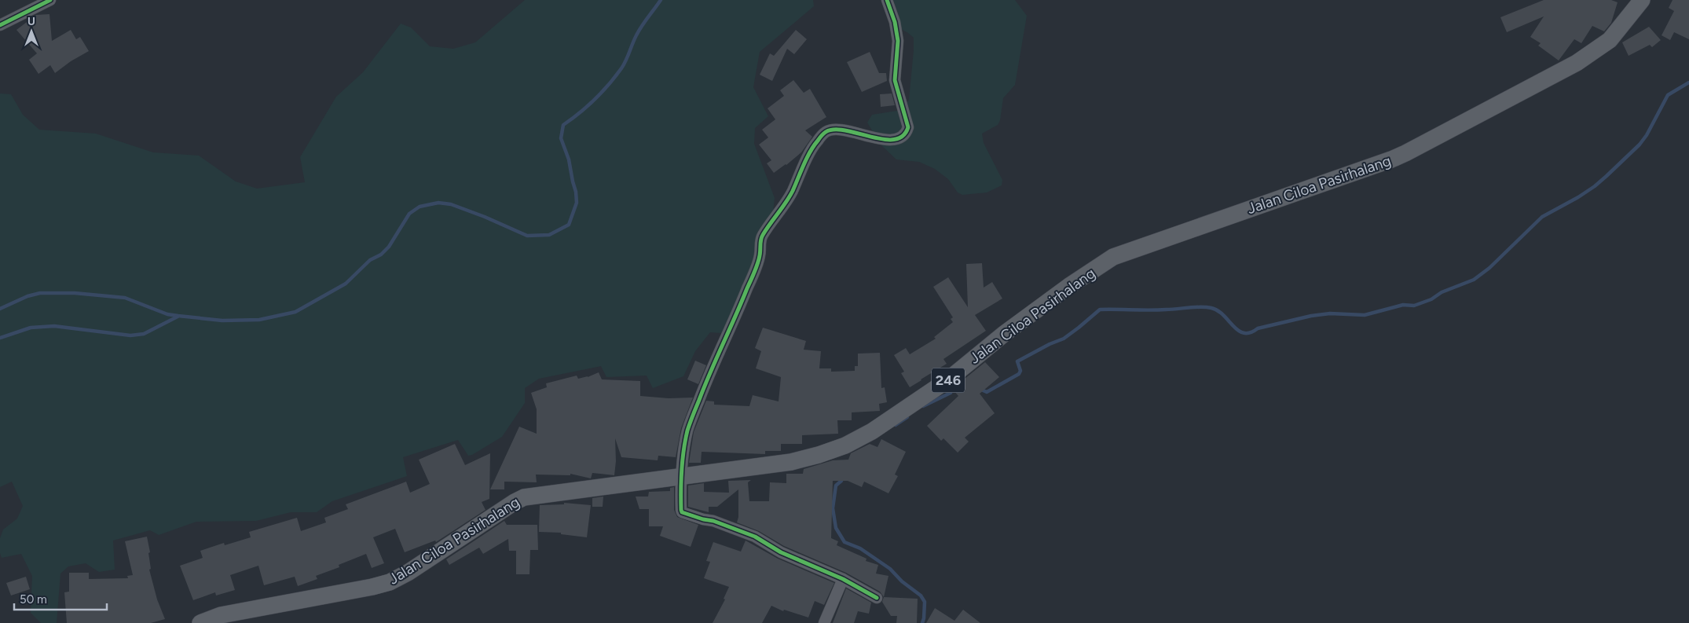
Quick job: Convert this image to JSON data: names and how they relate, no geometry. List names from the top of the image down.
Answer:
{
  "streets": {
    "main road": ["Jalan Ciloa Pasirhalang", "246"]
  },
  "scale_bar": "50 m",
  "north": "top"
}
